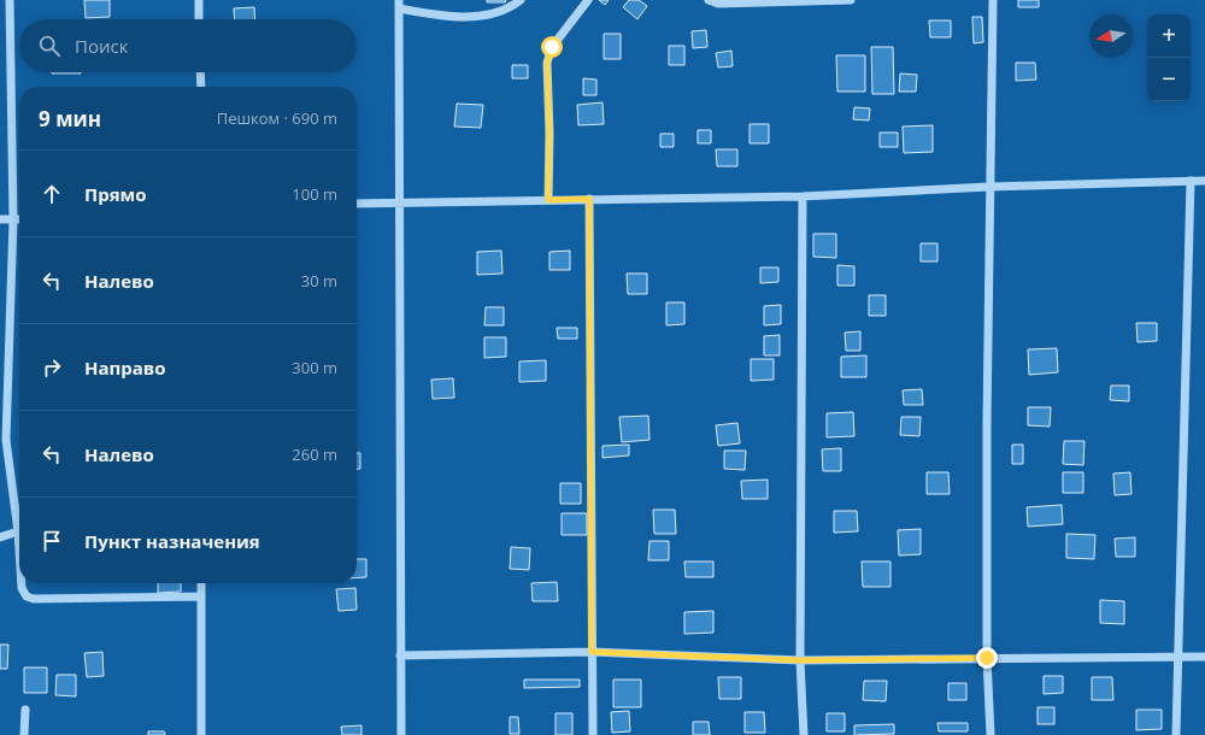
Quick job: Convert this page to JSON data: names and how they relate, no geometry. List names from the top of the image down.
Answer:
{
  "north": "left",
  "page": {
    "map_buttons": ["+", "−"],
    "search": "Поиск",
    "heading": ["9 мин", "Пешком · 690 m"],
    "list": [
      ["Прямо", "100 m"],
      ["Налево", "30 m"],
      ["Направо", "300 m"],
      ["Налево", "260 m"],
      "Пункт назначения"
    ]
  }
}
